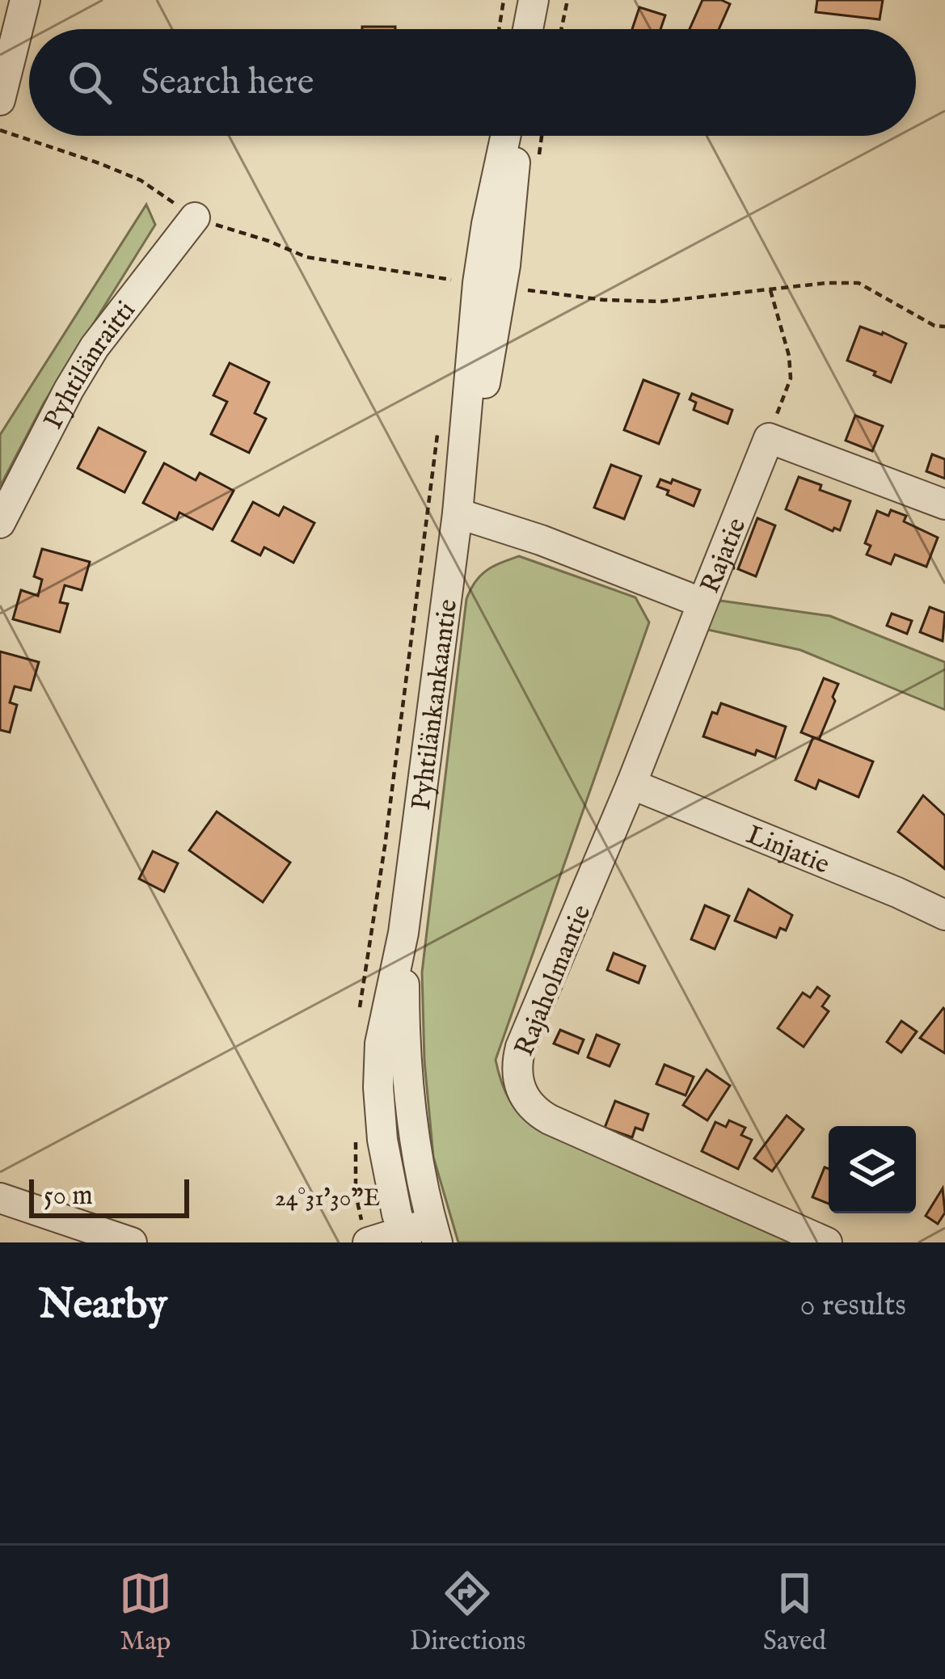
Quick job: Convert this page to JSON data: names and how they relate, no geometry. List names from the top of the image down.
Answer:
{
  "streets": {
    "street": [
      "Pyhtilänraitti",
      "Rajatie",
      "Pyhtilänkankaantie",
      "Linjatie",
      "Rajaholmantie"
    ]
  },
  "crossings": [
    ["Rajatie", "Pyhtilänkankaantie"],
    ["Rajatie", "Rajaholmantie"],
    ["Linjatie", "Rajaholmantie"]
  ],
  "scale_bar": "50 m",
  "page": {
    "search": "Search here",
    "scale": "50 m",
    "heading": ["Nearby", "0 results"],
    "nav": ["Map", "Directions", "Saved"]
  },
  "coordinates": ["24°31'30\"E"]
}
